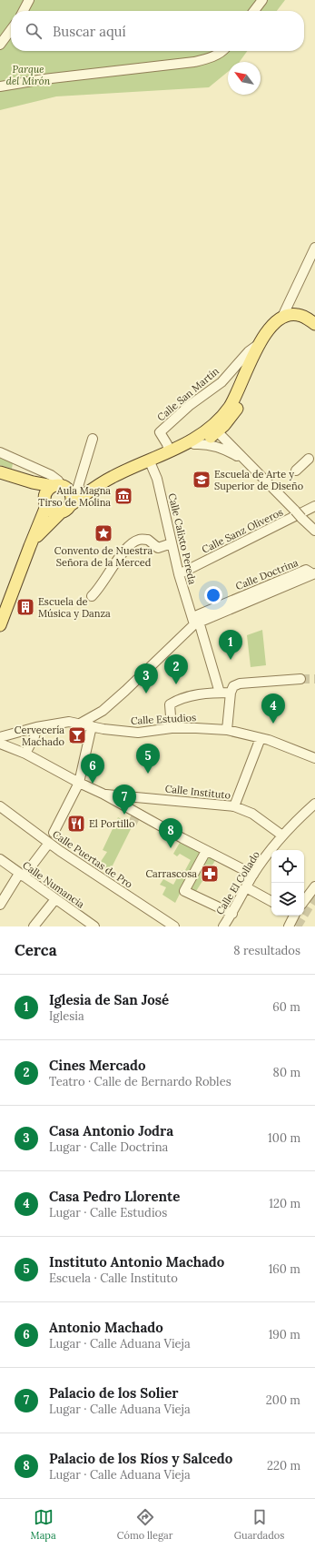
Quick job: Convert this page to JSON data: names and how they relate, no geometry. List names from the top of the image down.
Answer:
{
  "streets": {
    "street": [
      "Calle San Martín",
      "Calle Sanz Oliveros",
      "Calle Calixto Pereda",
      "Calle Doctrina",
      "Calle Estudios",
      "Calle Instituto",
      "Calle Puertas de Pro",
      "Calle El Collado",
      "Calle Numancia"
    ]
  },
  "crossings": [
    ["Calle Sanz Oliveros", "Calle Calixto Pereda"],
    ["Calle Calixto Pereda", "Calle Doctrina"],
    ["Calle Doctrina", "Calle Estudios"],
    ["Calle Instituto", "Calle El Collado"]
  ],
  "parks": ["Parque del Mirón"],
  "places": {
    "school or university": ["Escuela de Arte y Superior de Diseño"],
    "museum": ["Aula Magna Tirso de Molina"],
    "place": ["Convento de Nuestra Señora de la Merced"],
    "building": ["Escuela de Música y Danza"],
    "bar": ["Cervecería Machado"],
    "restaurant": ["El Portillo"],
    "pharmacy": ["Carrascosa"]
  },
  "north": "top left",
  "page": {
    "search": "Buscar aquí",
    "pins": [
      "1",
      "2",
      "3",
      "4",
      "5",
      "6",
      "7",
      "8"
    ],
    "heading": ["Cerca", "8 resultados"],
    "list": [
      {
        "mark": "1",
        "name": "Iglesia de San José",
        "note": "Iglesia",
        "value": "60 m"
      },
      {
        "mark": "2",
        "name": "Cines Mercado",
        "note": "Teatro · Calle de Bernardo Robles",
        "value": "80 m"
      },
      {
        "mark": "3",
        "name": "Casa Antonio Jodra",
        "note": "Lugar · Calle Doctrina",
        "value": "100 m"
      },
      {
        "mark": "4",
        "name": "Casa Pedro Llorente",
        "note": "Lugar · Calle Estudios",
        "value": "120 m"
      },
      {
        "mark": "5",
        "name": "Instituto Antonio Machado",
        "note": "Escuela · Calle Instituto",
        "value": "160 m"
      },
      {
        "mark": "6",
        "name": "Antonio Machado",
        "note": "Lugar · Calle Aduana Vieja",
        "value": "190 m"
      },
      {
        "mark": "7",
        "name": "Palacio de los Solier",
        "note": "Lugar · Calle Aduana Vieja",
        "value": "200 m"
      },
      {
        "mark": "8",
        "name": "Palacio de los Ríos y Salcedo",
        "note": "Lugar · Calle Aduana Vieja",
        "value": "220 m"
      }
    ],
    "nav": ["Mapa", "Cómo llegar", "Guardados"]
  }
}
